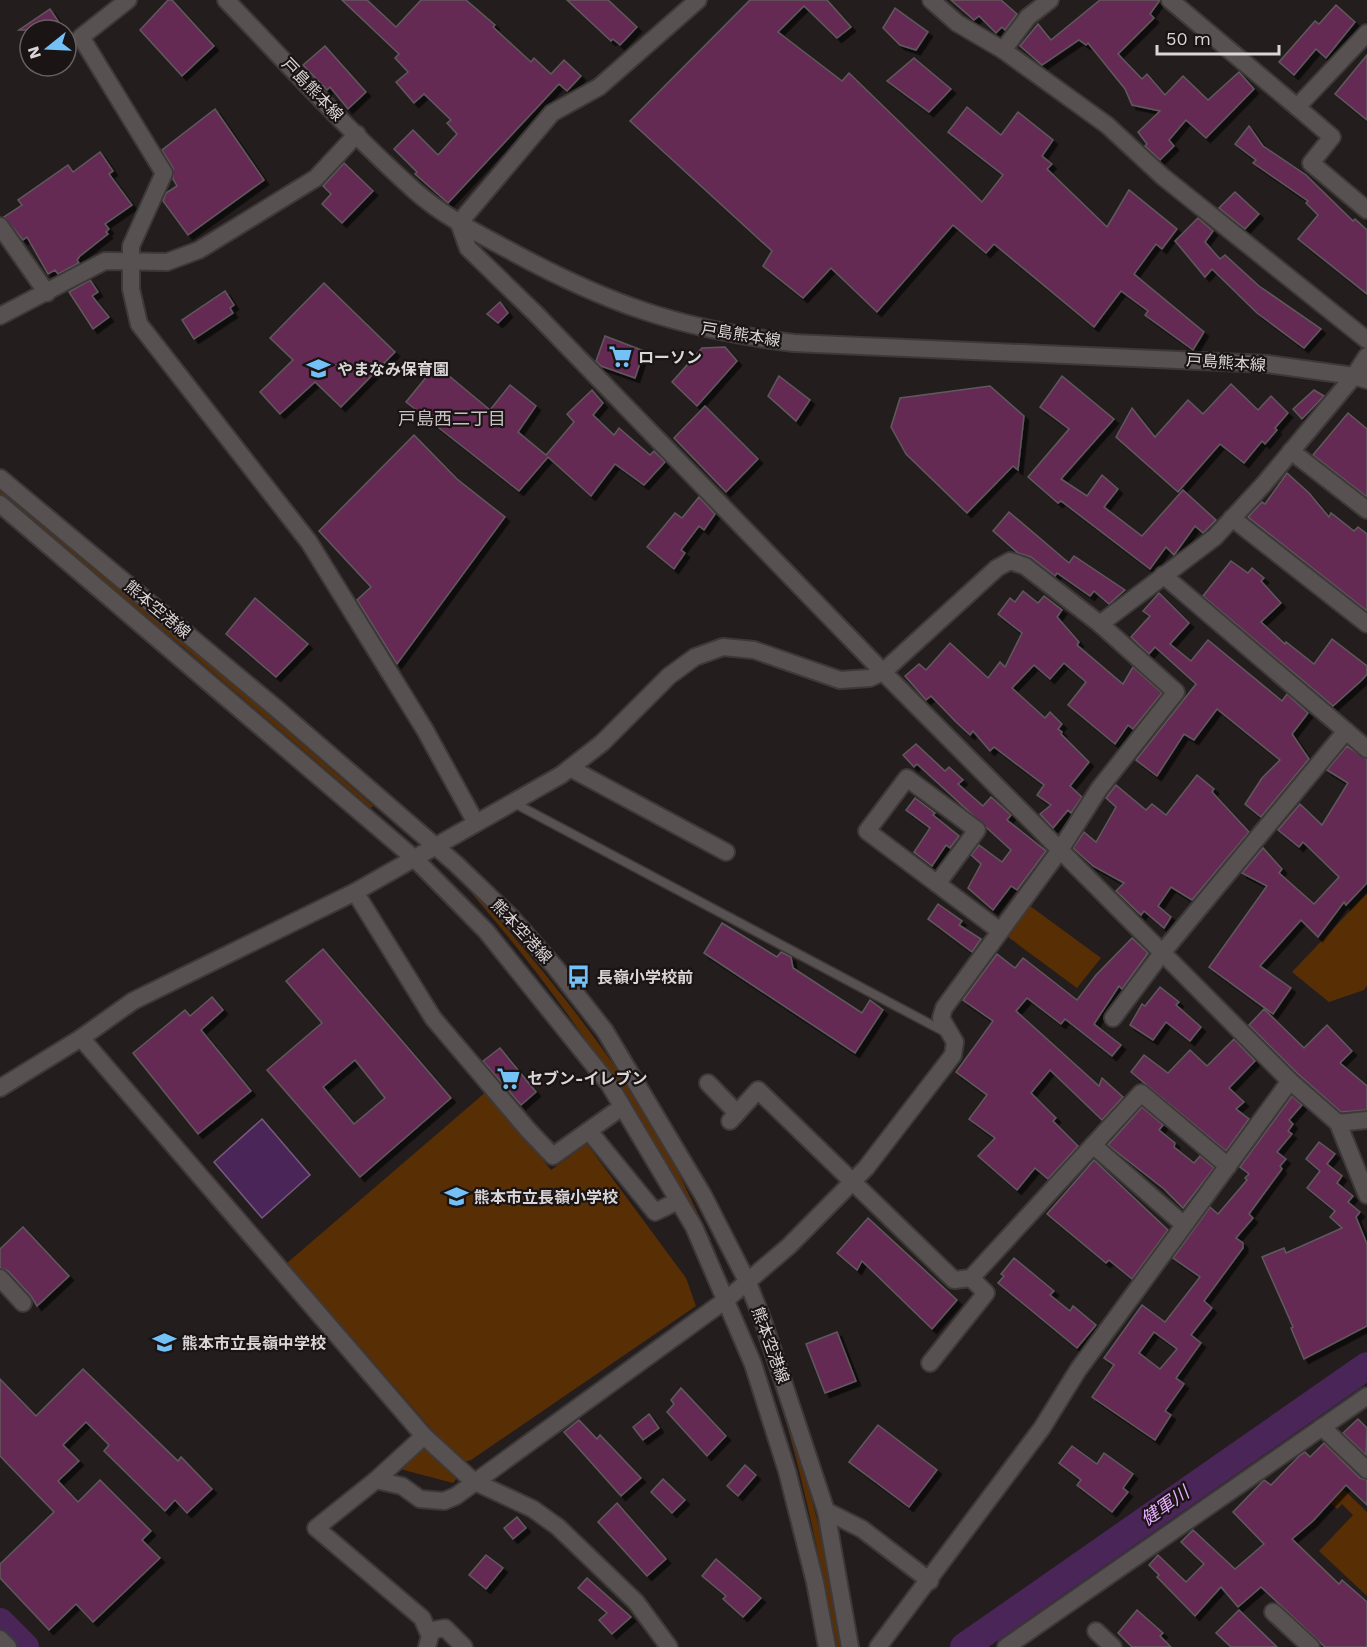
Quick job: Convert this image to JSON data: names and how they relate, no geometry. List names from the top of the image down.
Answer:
{
  "streets": {
    "street": ["戸島熊本線", "熊本空港線"]
  },
  "districts": ["戸島西二丁目"],
  "water": ["健軍川"],
  "places": {
    "supermarket": ["ローソン", "セブン-イレブン"],
    "school or university": ["やまなみ保育園", "熊本市立長嶺小学校", "熊本市立長嶺中学校"],
    "bus stop": ["長嶺小学校前"]
  },
  "scale_bar": "50 m",
  "north": "left"
}
